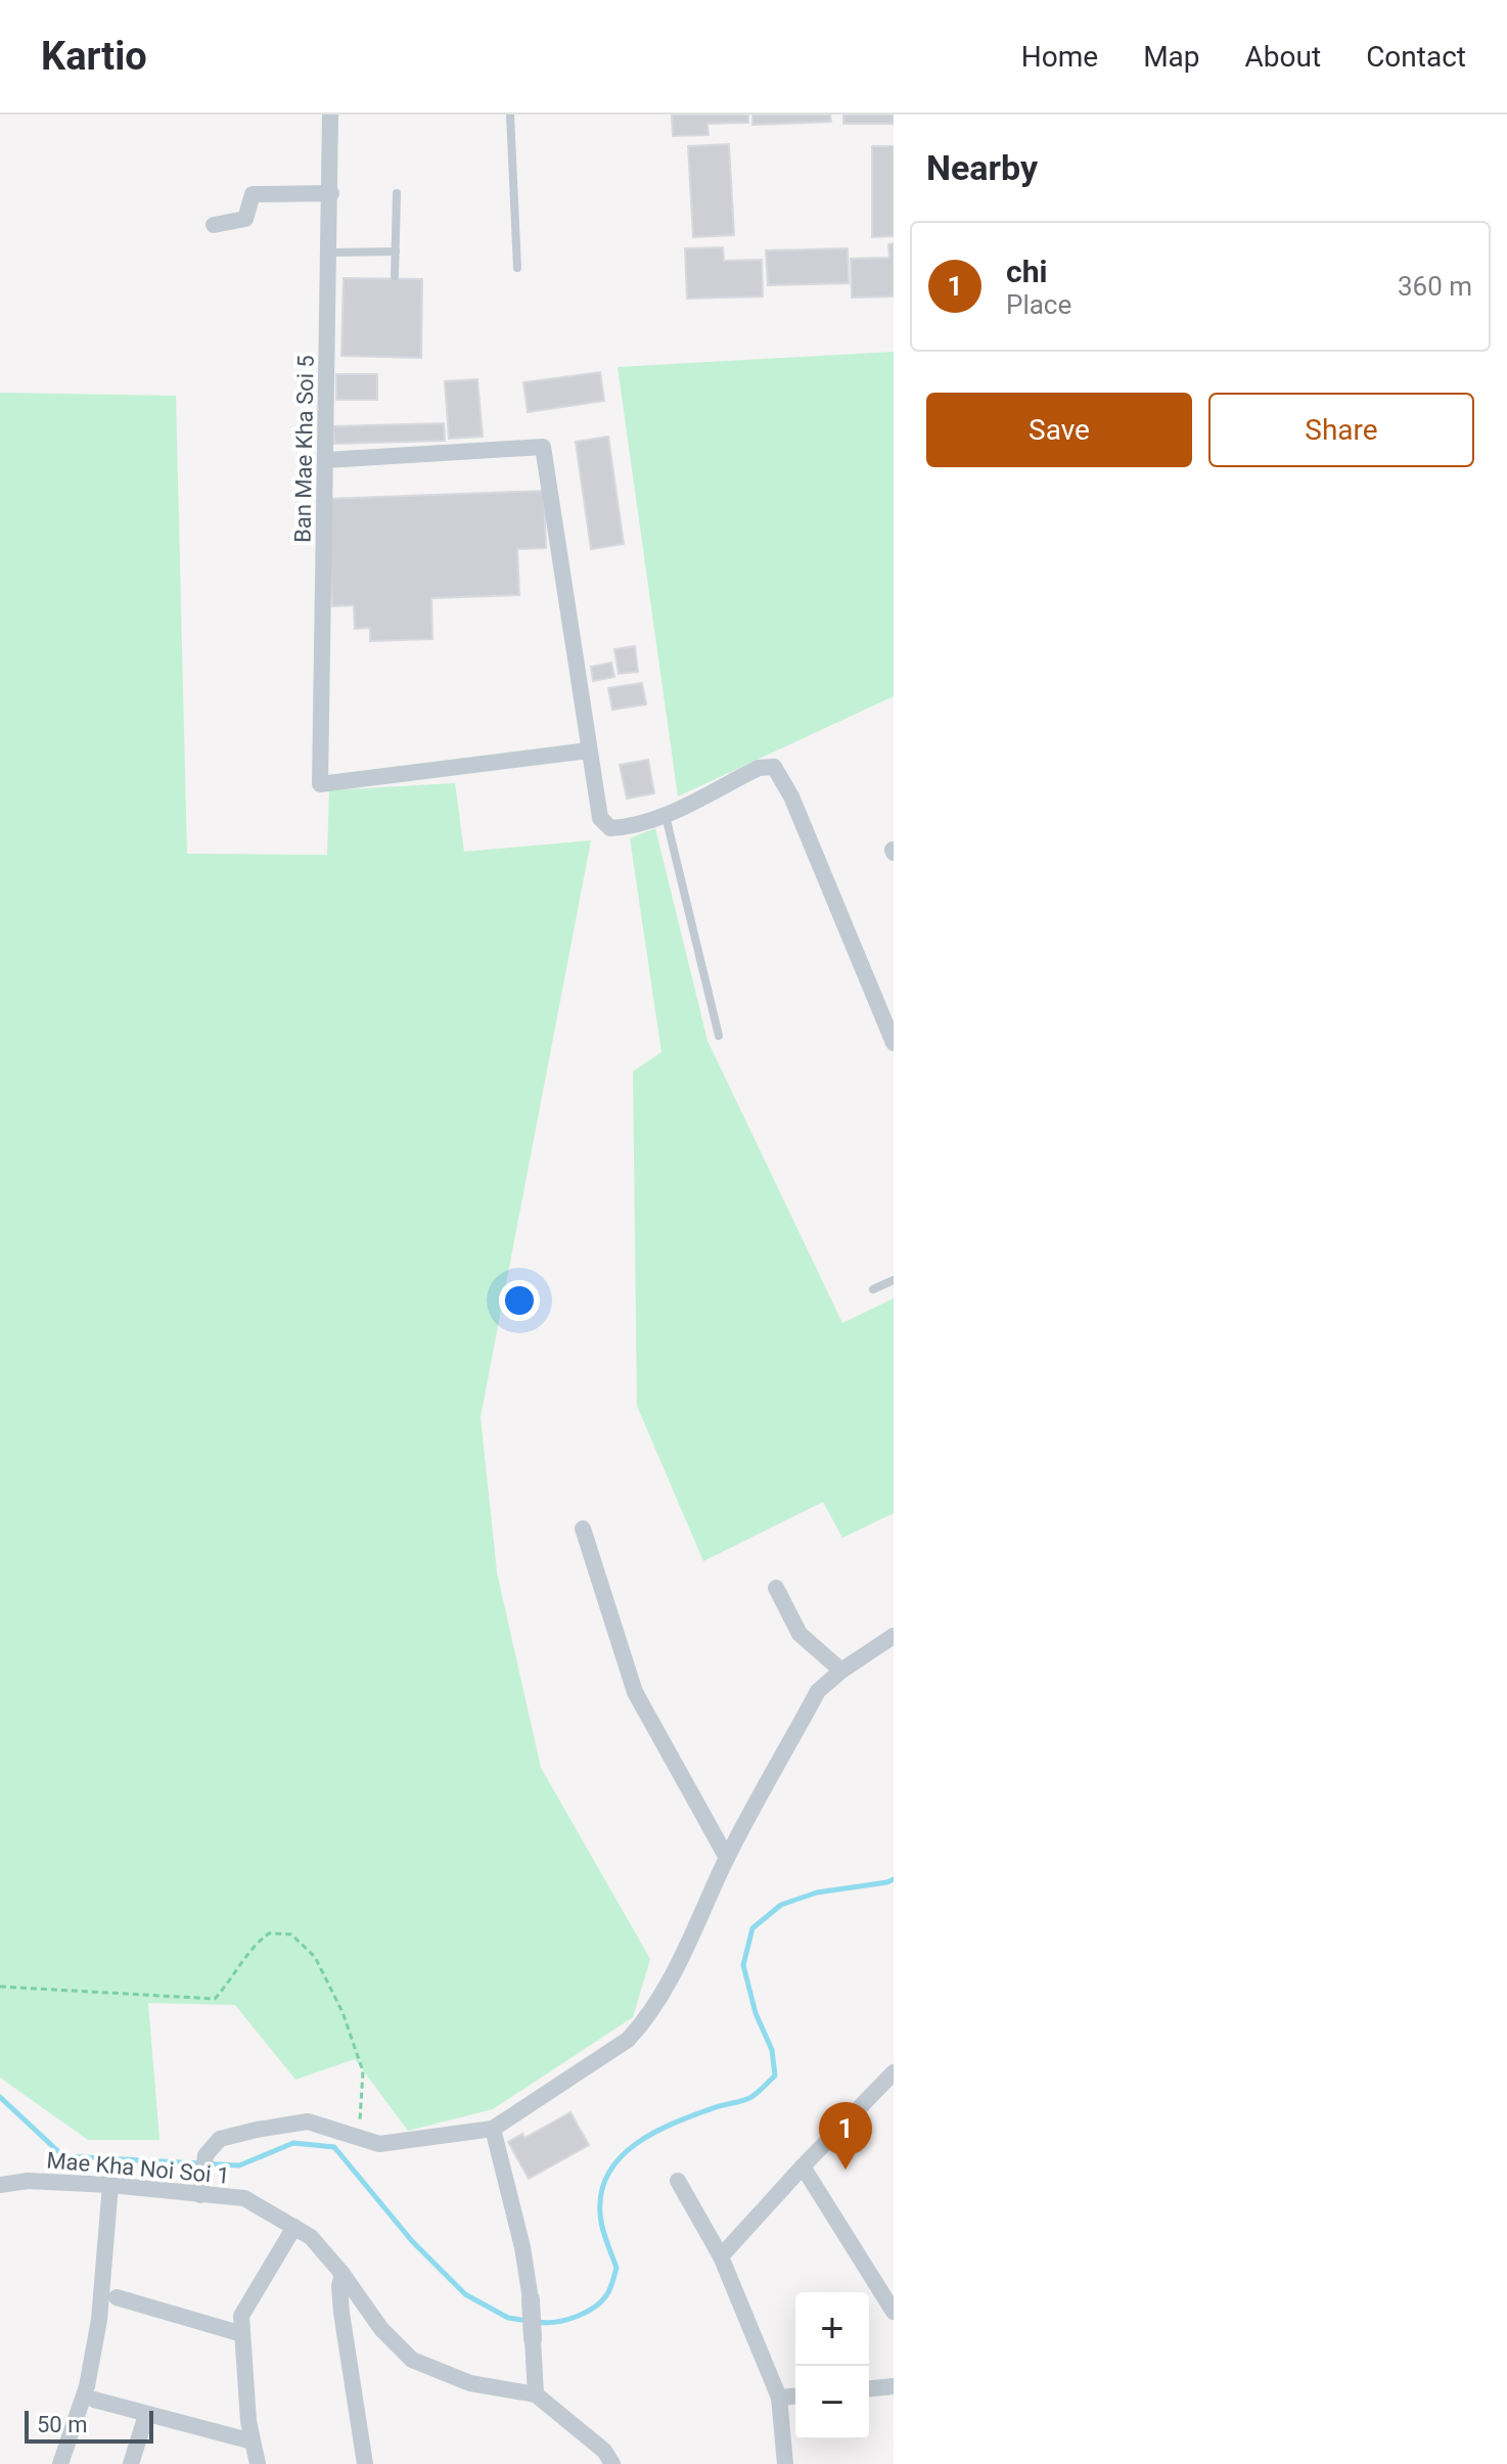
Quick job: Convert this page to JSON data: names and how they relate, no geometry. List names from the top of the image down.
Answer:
{
  "streets": {
    "street": ["Ban Mae Kha Soi 5", "Mae Kha Noi Soi 1"]
  },
  "scale_bar": "50 m",
  "page": {
    "header": "Kartio",
    "nav": [
      "Home",
      "Map",
      "About",
      "Contact"
    ],
    "heading": "Nearby",
    "list": [
      {
        "mark": "1",
        "name": "chi",
        "note": "Place",
        "value": "360 m"
      }
    ],
    "buttons": ["Save", "Share"],
    "pins": "1",
    "map_buttons": ["+", "−"],
    "scale": "50 m"
  }
}
